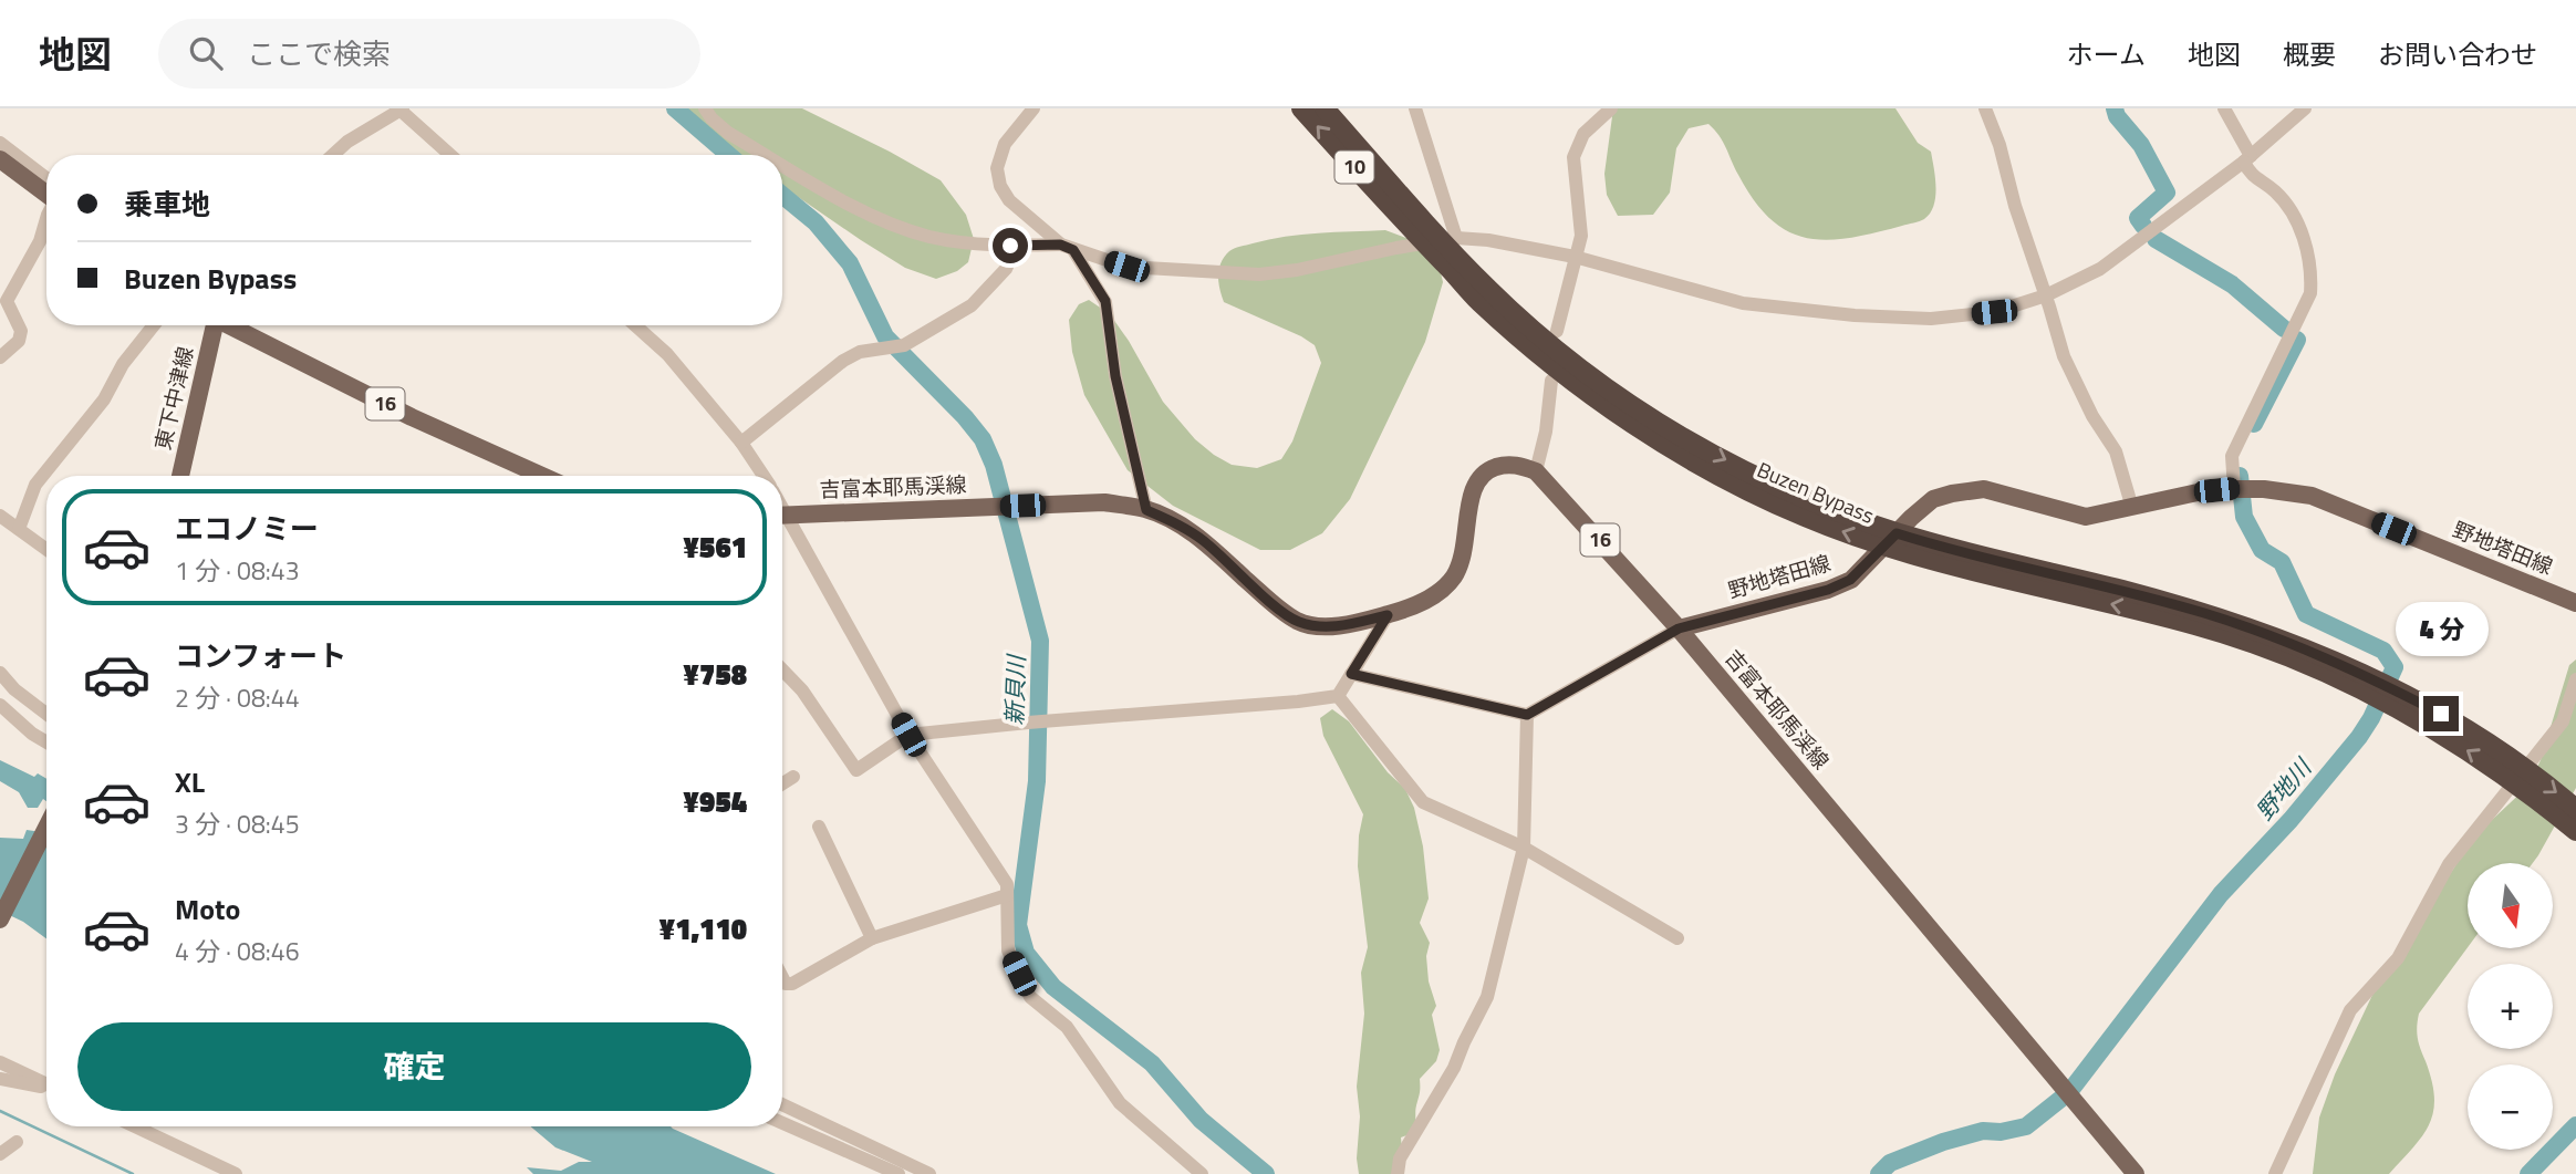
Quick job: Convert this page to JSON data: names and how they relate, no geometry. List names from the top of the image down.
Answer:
{
  "streets": {
    "highway": ["10", "Buzen Bypass"],
    "main road": [
      "東下中津線",
      "16",
      "吉富本耶馬渓線",
      "野地塔田線"
    ]
  },
  "crossings": [
    ["吉富本耶馬渓線", "野地塔田線"],
    ["Buzen Bypass", "野地塔田線"]
  ],
  "water": ["新貝川", "野地川"],
  "north": "bottom",
  "page": {
    "header": "地図",
    "search": "ここで検索",
    "nav": [
      "ホーム",
      "地図",
      "概要",
      "お問い合わせ"
    ],
    "banner": ["乗車地", "Buzen Bypass"],
    "list": [
      {
        "name": "エコノミー",
        "note": "1 分 · 08:43",
        "value": "¥561"
      },
      {
        "name": "コンフォート",
        "note": "2 分 · 08:44",
        "value": "¥758"
      },
      {
        "name": "XL",
        "note": "3 分 · 08:45",
        "value": "¥954"
      },
      {
        "name": "Moto",
        "note": "4 分 · 08:46",
        "value": "¥1,110"
      }
    ],
    "bubble": "4 分",
    "map_buttons": ["+", "−"],
    "buttons": "確定"
  }
}
